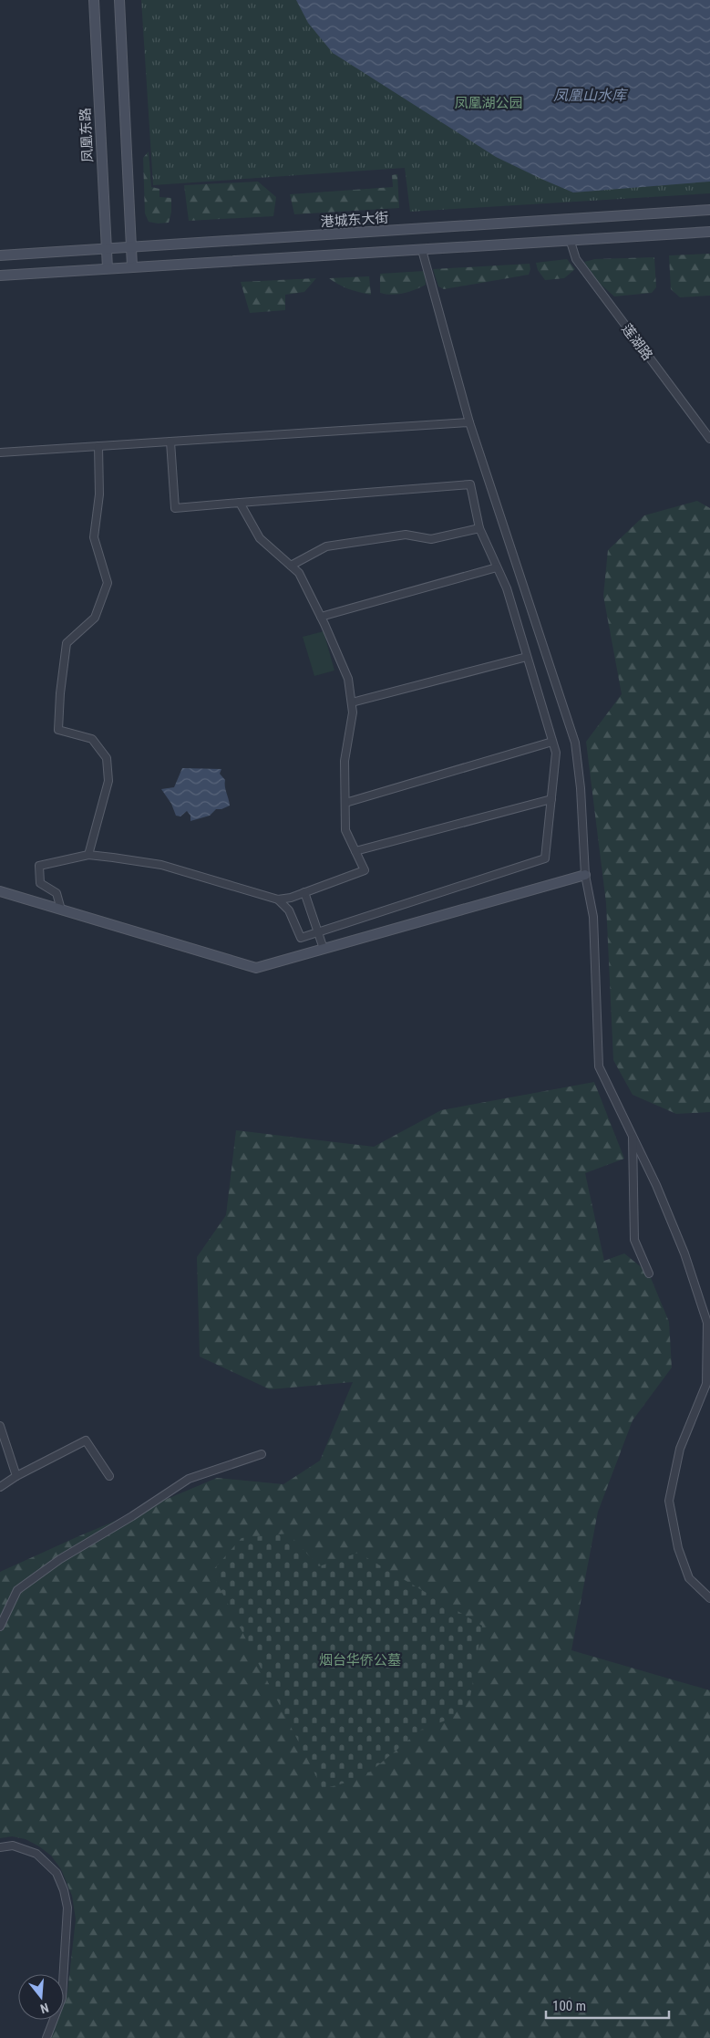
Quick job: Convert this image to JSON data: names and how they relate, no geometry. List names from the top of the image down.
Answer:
{
  "streets": {
    "main road": ["凤凰东路", "港城东大街"],
    "street": ["莲湖路"]
  },
  "crossings": [
    ["凤凰东路", "港城东大街"]
  ],
  "water": ["凤凰山水库"],
  "parks": ["凤凰湖公园", "烟台华侨公墓"],
  "scale_bar": "100 m",
  "north": "bottom"
}
